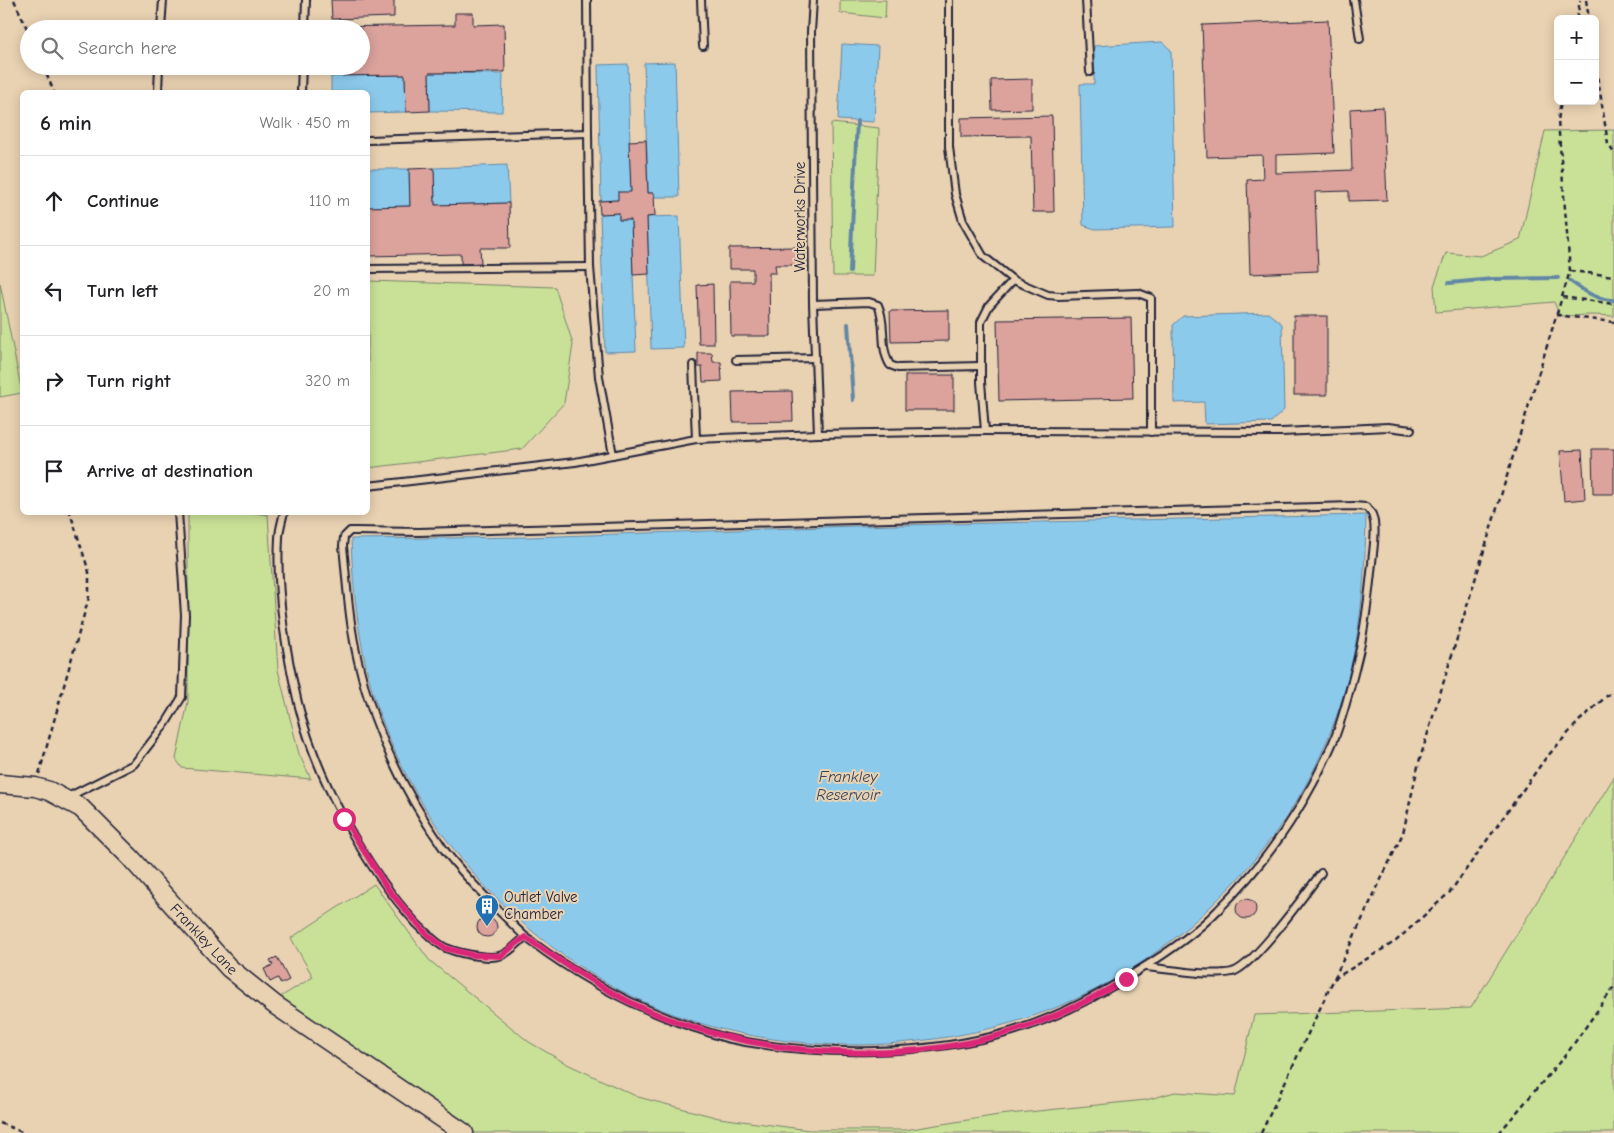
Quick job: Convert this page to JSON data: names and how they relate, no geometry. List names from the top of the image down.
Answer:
{
  "streets": {
    "street": ["Frankley Lane"],
    "lane": ["Waterworks Drive"]
  },
  "water": ["Frankley Reservoir"],
  "places": {
    "building": ["Outlet Valve Chamber"]
  },
  "page": {
    "map_buttons": ["+", "−"],
    "search": "Search here",
    "heading": ["6 min", "Walk · 450 m"],
    "list": [
      ["Continue", "110 m"],
      ["Turn left", "20 m"],
      ["Turn right", "320 m"],
      "Arrive at destination"
    ]
  }
}
